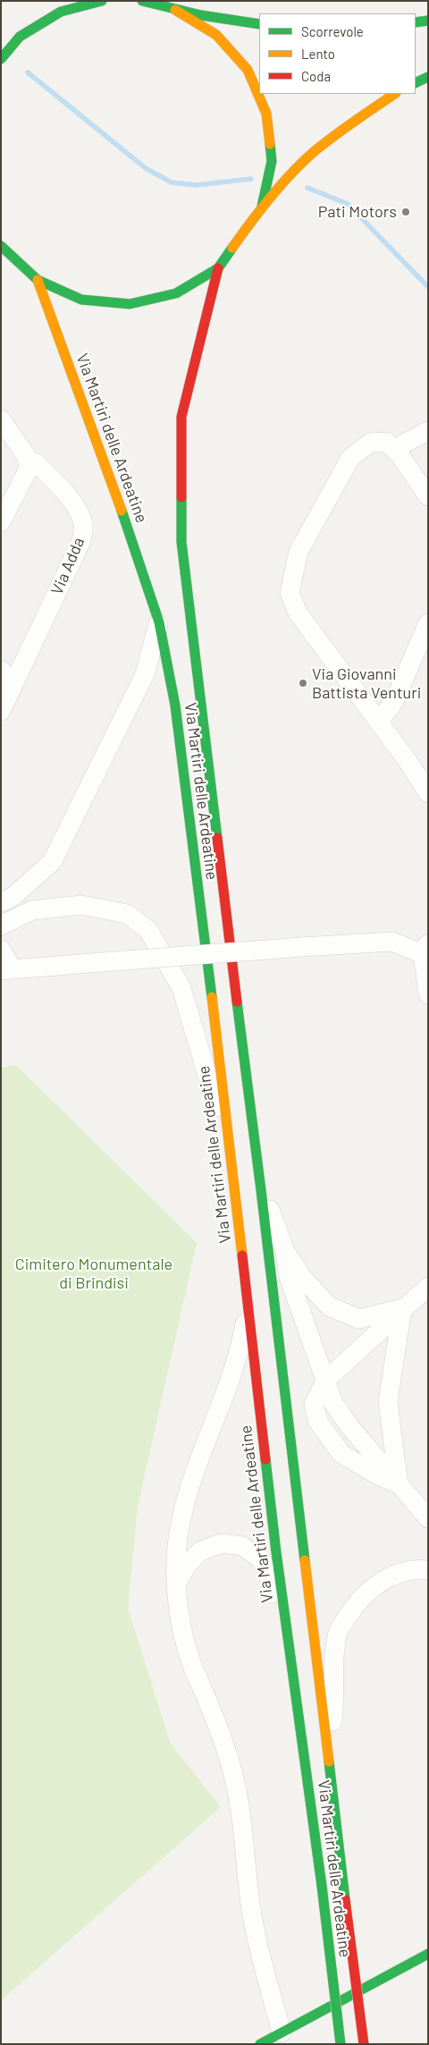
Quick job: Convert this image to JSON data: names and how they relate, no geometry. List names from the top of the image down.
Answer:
{
  "streets": {
    "street": ["Via Martiri delle Ardeatine", "Via Adda"]
  },
  "parks": ["Cimitero Monumentale di Brindisi"],
  "places": ["Pati Motors", "Via Giovanni Battista Venturi"],
  "legend": ["Scorrevole", "Lento", "Coda"]
}
